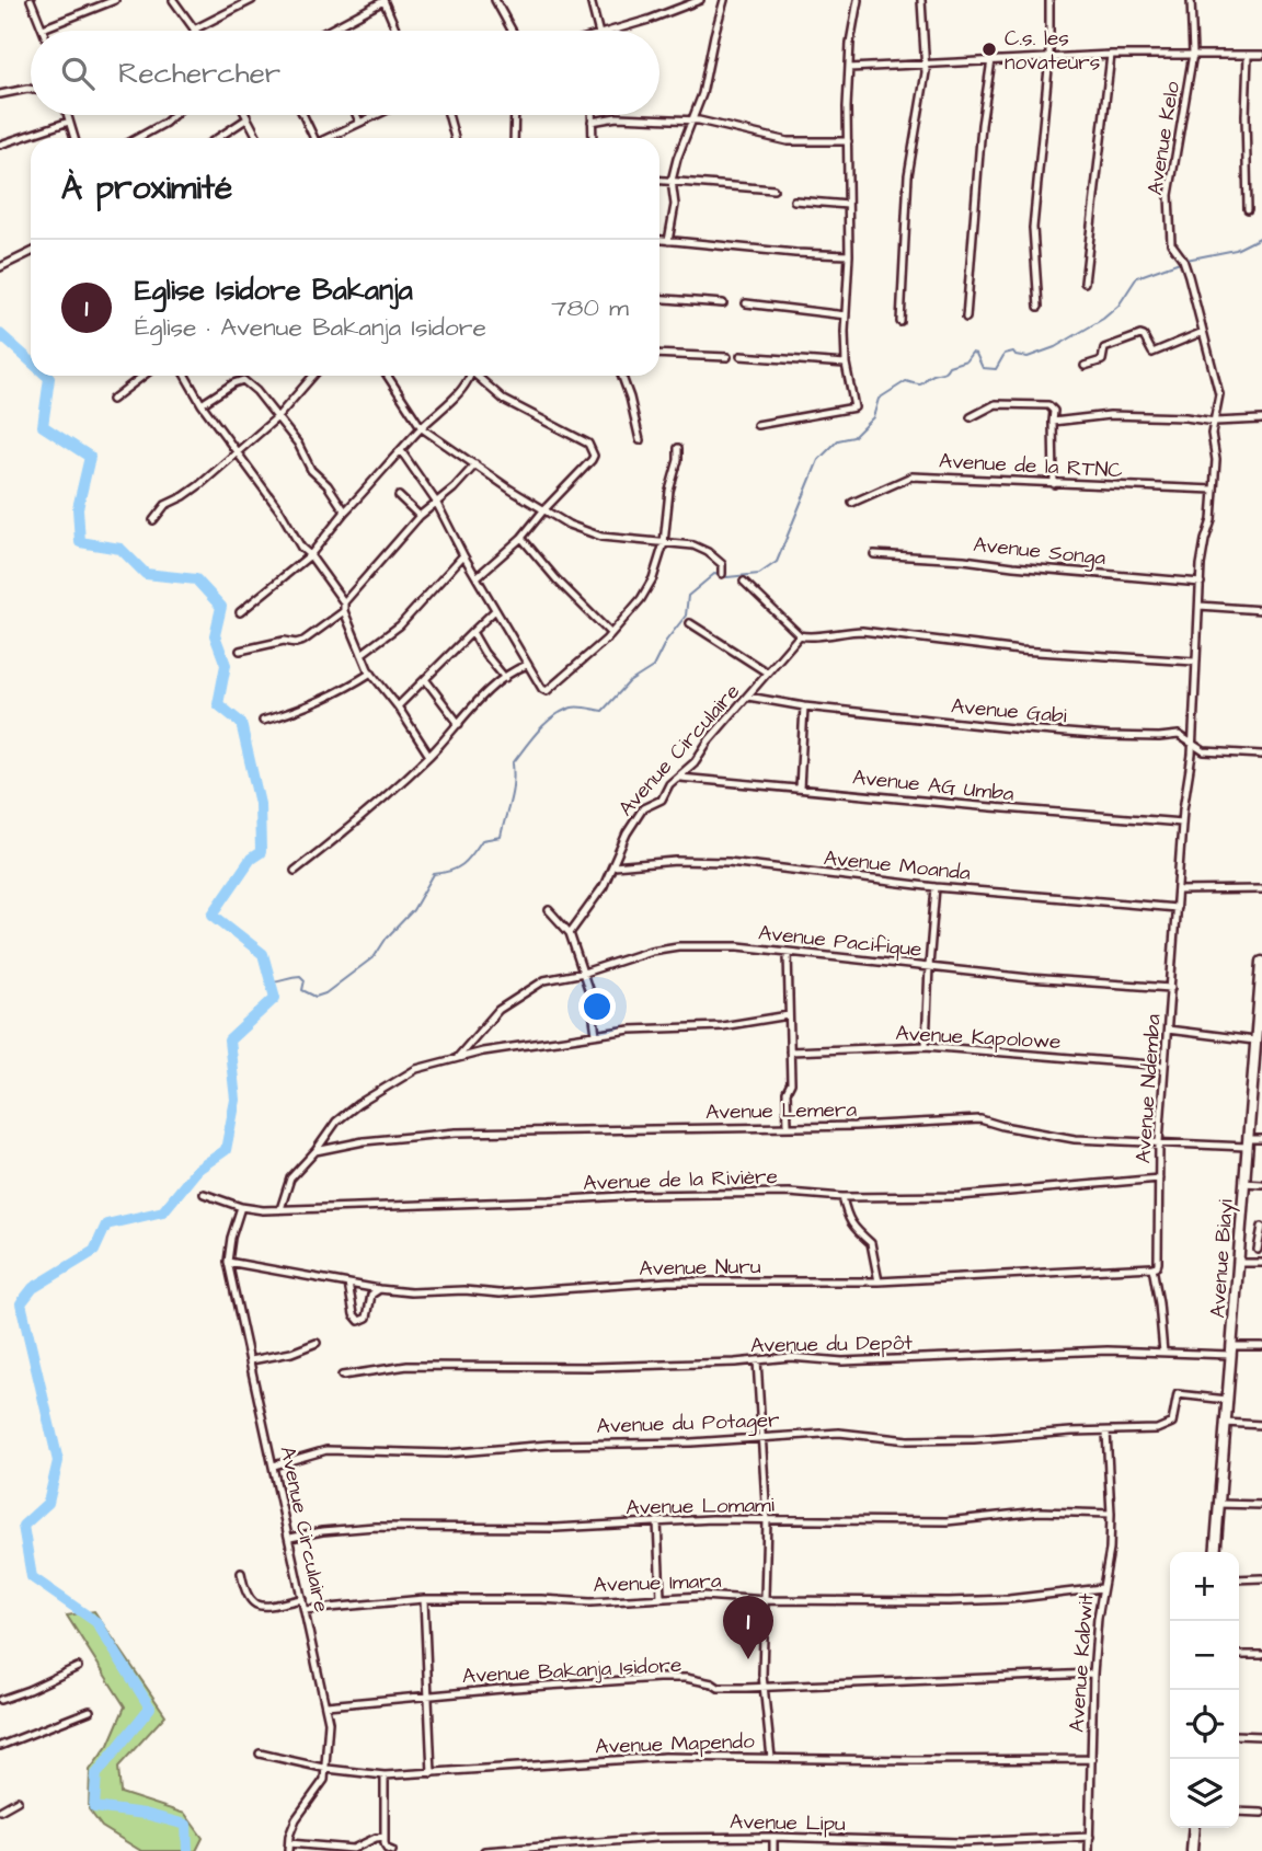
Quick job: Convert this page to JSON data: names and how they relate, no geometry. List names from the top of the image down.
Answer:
{
  "streets": {
    "street": [
      "Avenue Kelo",
      "Avenue de la RTNC",
      "Avenue Songa",
      "Avenue Gabi",
      "Avenue Circulaire",
      "Avenue AG Umba",
      "Avenue Moanda",
      "Avenue Pacifique",
      "Avenue Kapolowe",
      "Avenue Ndemba",
      "Avenue Lemera",
      "Avenue de la Rivière",
      "Avenue Biayi",
      "Avenue Nuru",
      "Avenue du Depôt",
      "Avenue du Potager",
      "Avenue Lomami",
      "Avenue Imara",
      "Avenue Kabwit",
      "Avenue Bakanja Isidore",
      "Avenue Mapendo",
      "Avenue Lipu"
    ]
  },
  "crossings": [
    ["Avenue Kelo", "Avenue de la RTNC"],
    ["Avenue Kelo", "Avenue Songa"],
    ["Avenue Kelo", "Avenue Ndemba"],
    ["Avenue Songa", "Avenue Ndemba"],
    ["Avenue Gabi", "Avenue Circulaire"],
    ["Avenue Gabi", "Avenue Ndemba"],
    ["Avenue Circulaire", "Avenue AG Umba"],
    ["Avenue Circulaire", "Avenue Moanda"],
    ["Avenue Circulaire", "Avenue de la Rivière"],
    ["Avenue Circulaire", "Avenue du Potager"],
    ["Avenue Circulaire", "Avenue Lomami"],
    ["Avenue Circulaire", "Avenue Imara"],
    ["Avenue Circulaire", "Avenue Bakanja Isidore"],
    ["Avenue Circulaire", "Avenue Mapendo"],
    ["Avenue AG Umba", "Avenue Ndemba"],
    ["Avenue Moanda", "Avenue Ndemba"],
    ["Avenue Pacifique", "Avenue Ndemba"],
    ["Avenue Kapolowe", "Avenue Ndemba"],
    ["Avenue Ndemba", "Avenue Lemera"],
    ["Avenue Ndemba", "Avenue de la Rivière"],
    ["Avenue Ndemba", "Avenue Nuru"],
    ["Avenue Ndemba", "Avenue du Depôt"],
    ["Avenue Lemera", "Avenue Biayi"],
    ["Avenue Biayi", "Avenue du Depôt"],
    ["Avenue Biayi", "Avenue du Potager"],
    ["Avenue du Potager", "Avenue Kabwit"],
    ["Avenue Lomami", "Avenue Kabwit"],
    ["Avenue Imara", "Avenue Kabwit"],
    ["Avenue Kabwit", "Avenue Bakanja Isidore"],
    ["Avenue Kabwit", "Avenue Mapendo"],
    ["Avenue Kabwit", "Avenue Lipu"]
  ],
  "places": ["C.s. les novateurs"],
  "page": {
    "search": "Rechercher",
    "heading": "À proximité",
    "list": [
      {
        "mark": "1",
        "name": "Eglise Isidore Bakanja",
        "note": "Église · Avenue Bakanja Isidore",
        "value": "780 m"
      }
    ],
    "map_buttons": ["+", "−"],
    "pins": "1"
  }
}
